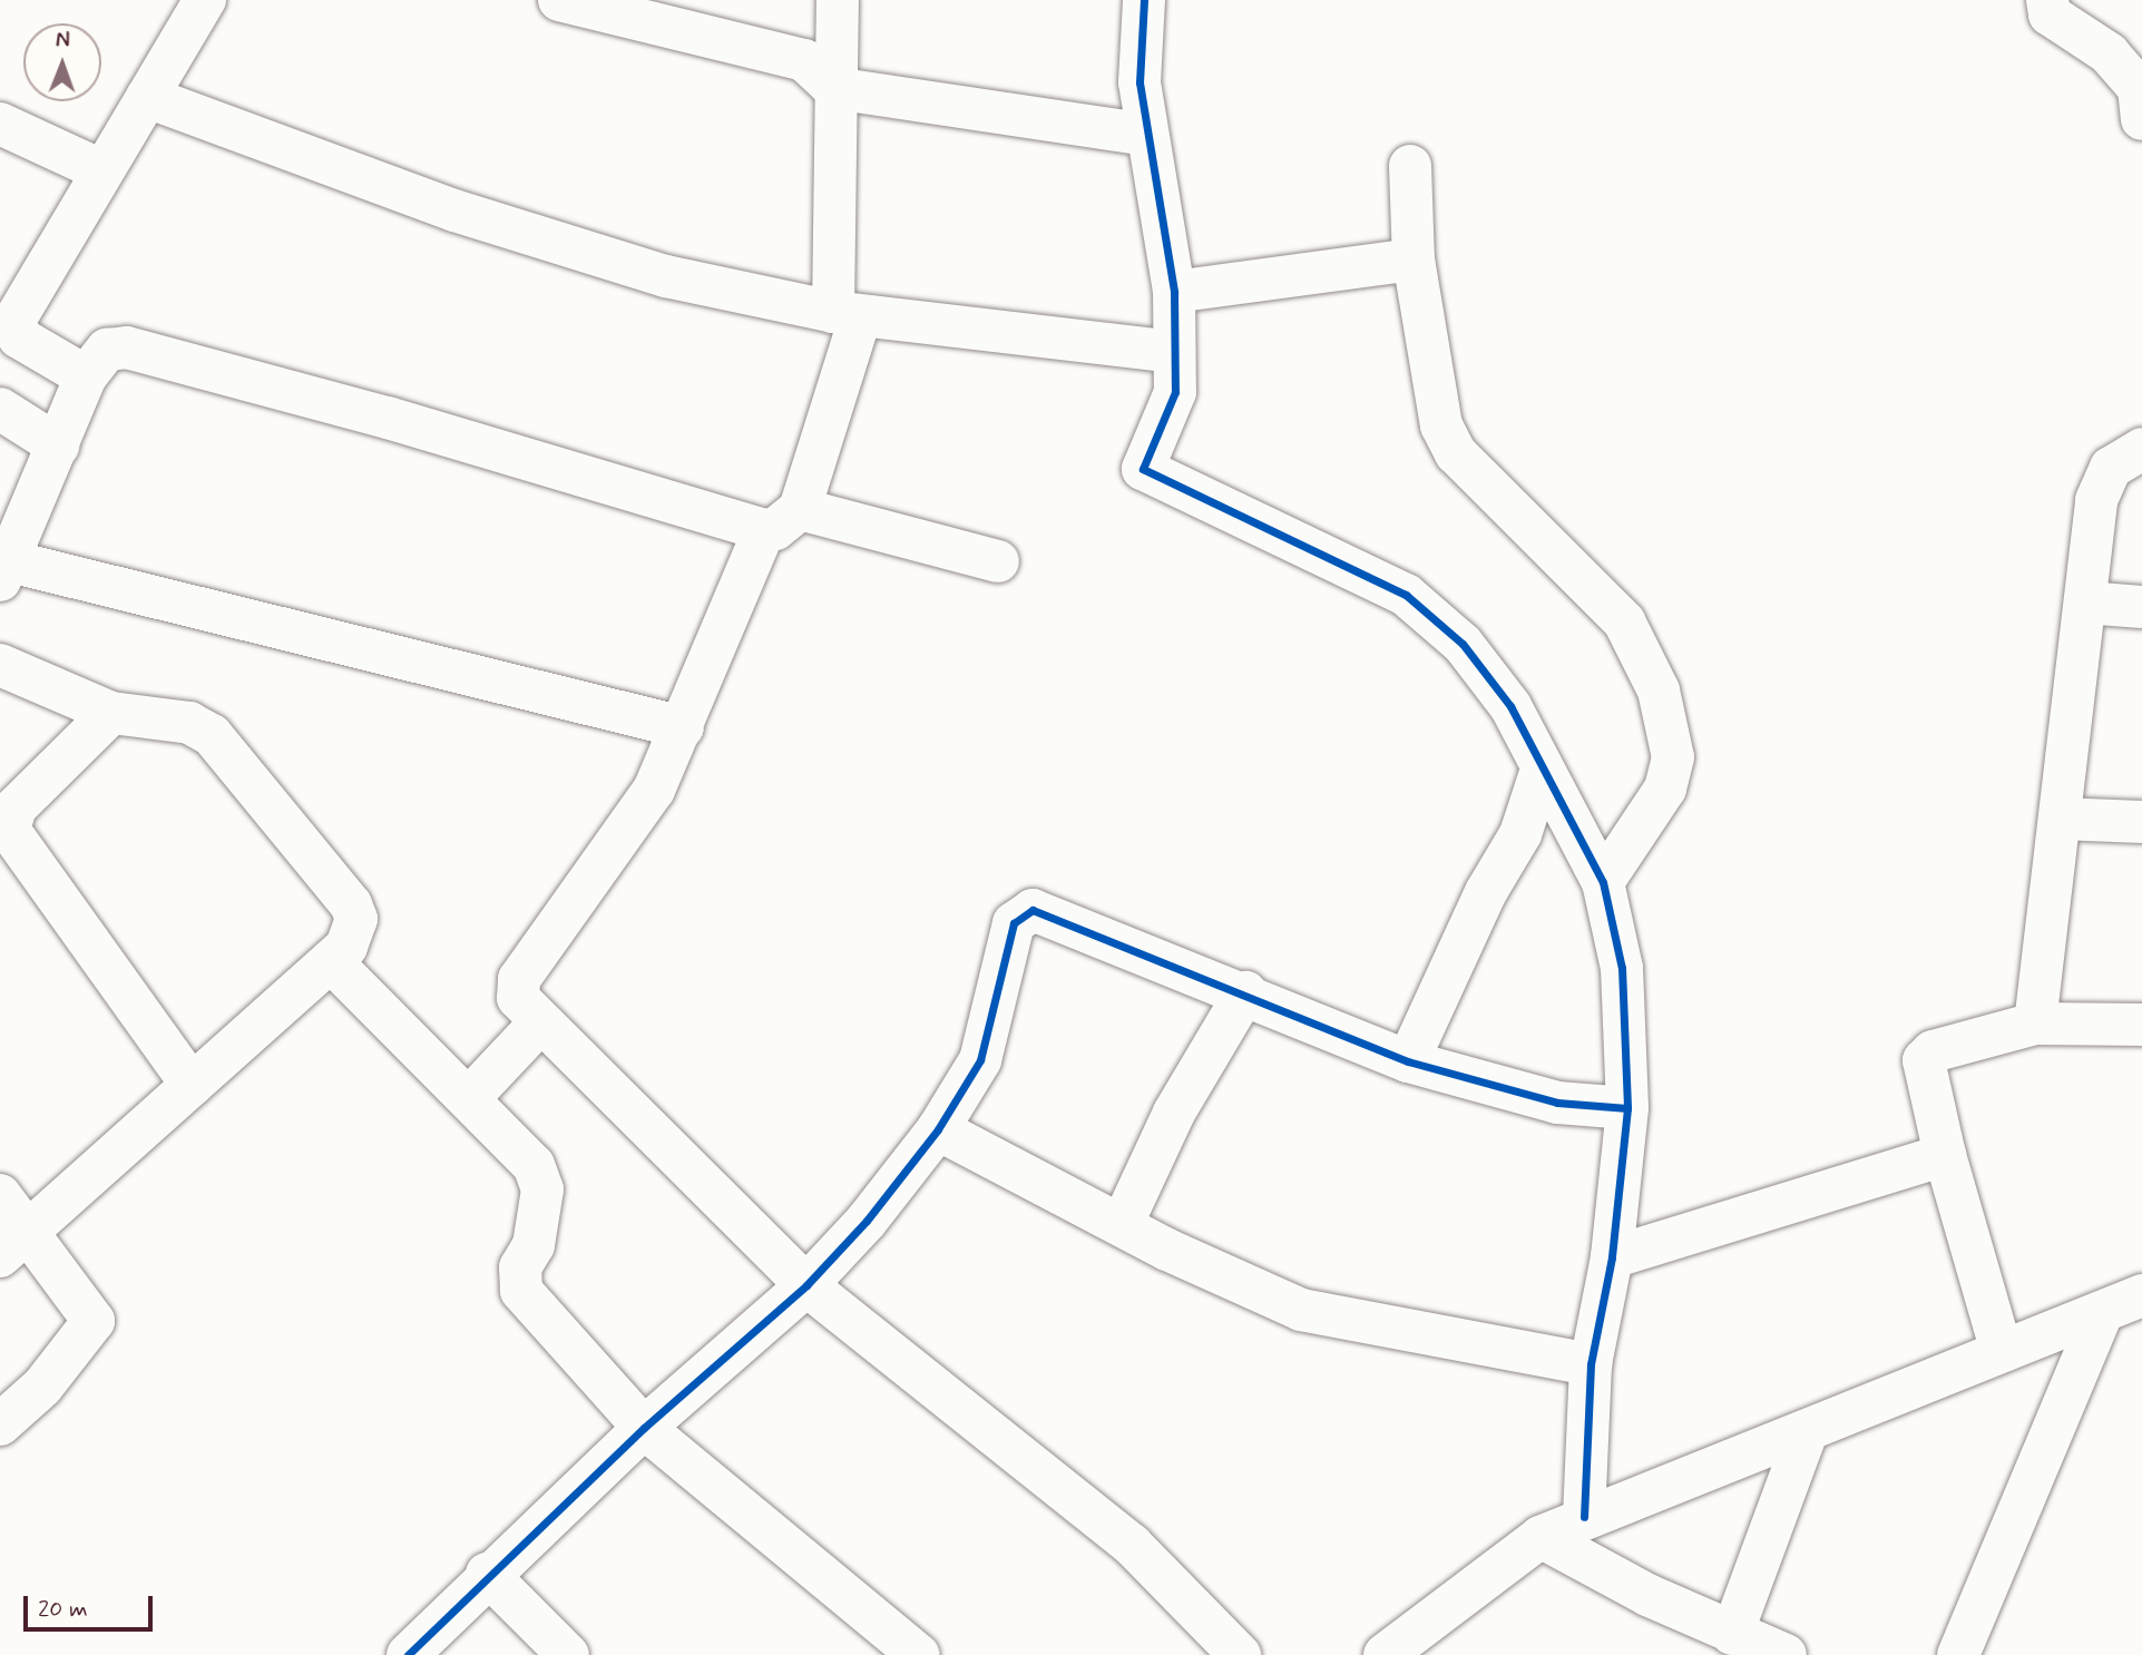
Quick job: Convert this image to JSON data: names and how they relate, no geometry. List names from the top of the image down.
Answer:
{
  "scale_bar": "20 m",
  "north": "top"
}
